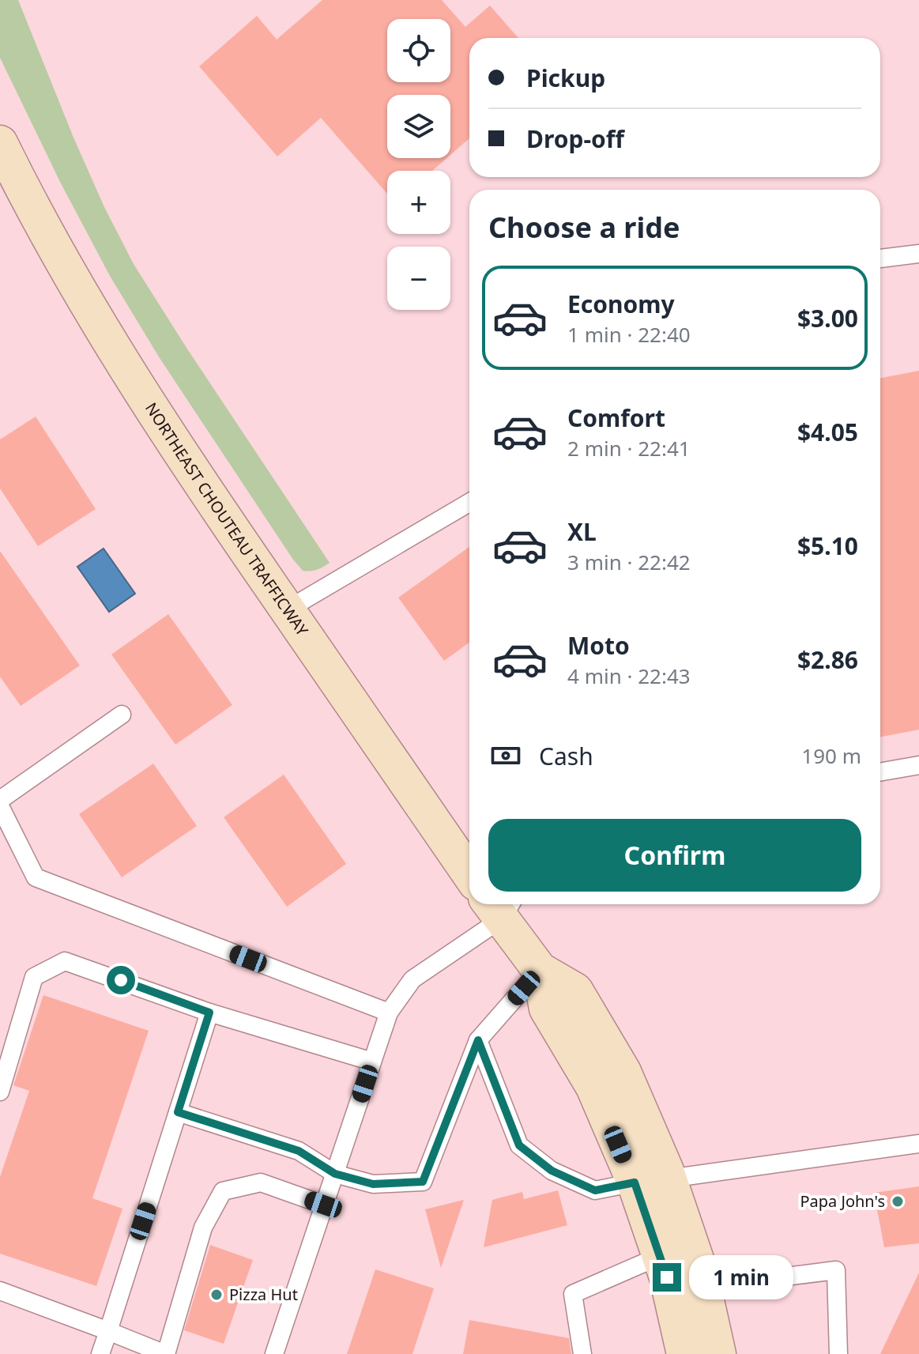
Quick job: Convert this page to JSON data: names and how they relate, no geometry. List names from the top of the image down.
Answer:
{
  "streets": {
    "main road": ["NORTHEAST CHOUTEAU TRAFFICWAY"]
  },
  "places": ["Papa John's", "Pizza Hut"],
  "page": {
    "map_buttons": ["+", "−"],
    "banner": ["Pickup", "Drop-off"],
    "heading": "Choose a ride",
    "list": [
      {
        "name": "Economy",
        "note": "1 min · 22:40",
        "value": "$3.00"
      },
      {
        "name": "Comfort",
        "note": "2 min · 22:41",
        "value": "$4.05"
      },
      {
        "name": "XL",
        "note": "3 min · 22:42",
        "value": "$5.10"
      },
      {
        "name": "Moto",
        "note": "4 min · 22:43",
        "value": "$2.86"
      }
    ],
    "pay": ["Cash", "190 m"],
    "buttons": "Confirm",
    "bubble": "1 min"
  }
}
